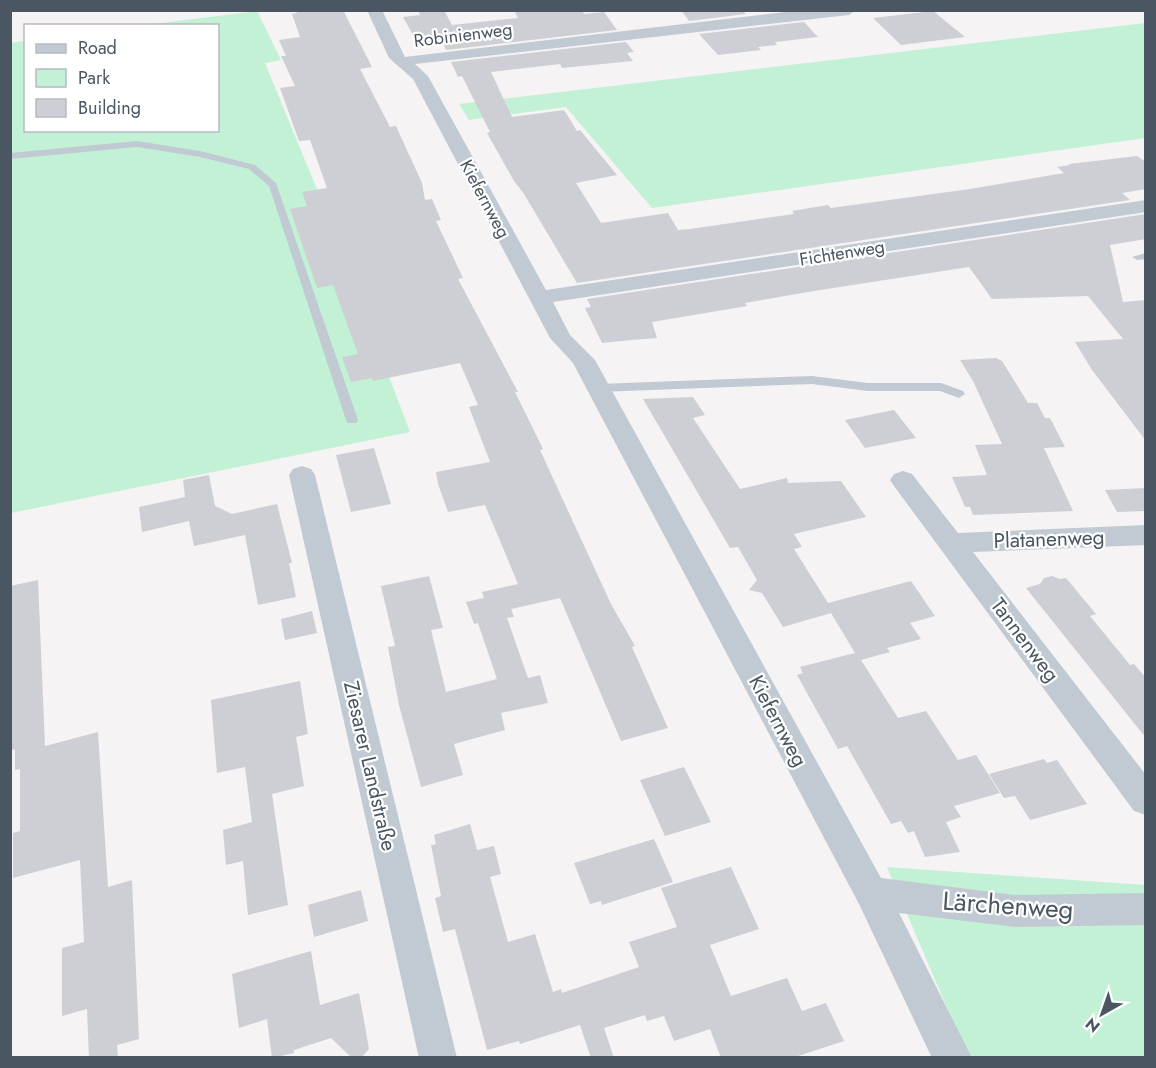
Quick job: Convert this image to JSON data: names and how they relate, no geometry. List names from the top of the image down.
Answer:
{
  "streets": {
    "street": [
      "Robinienweg",
      "Kiefernweg",
      "Fichtenweg",
      "Platanenweg",
      "Tannenweg",
      "Ziesarer Landstraße",
      "Lärchenweg"
    ]
  },
  "crossings": [
    ["Robinienweg", "Kiefernweg"],
    ["Kiefernweg", "Fichtenweg"],
    ["Kiefernweg", "Lärchenweg"],
    ["Platanenweg", "Tannenweg"]
  ],
  "legend": ["Road", "Park", "Building"],
  "north": "bottom left"
}
